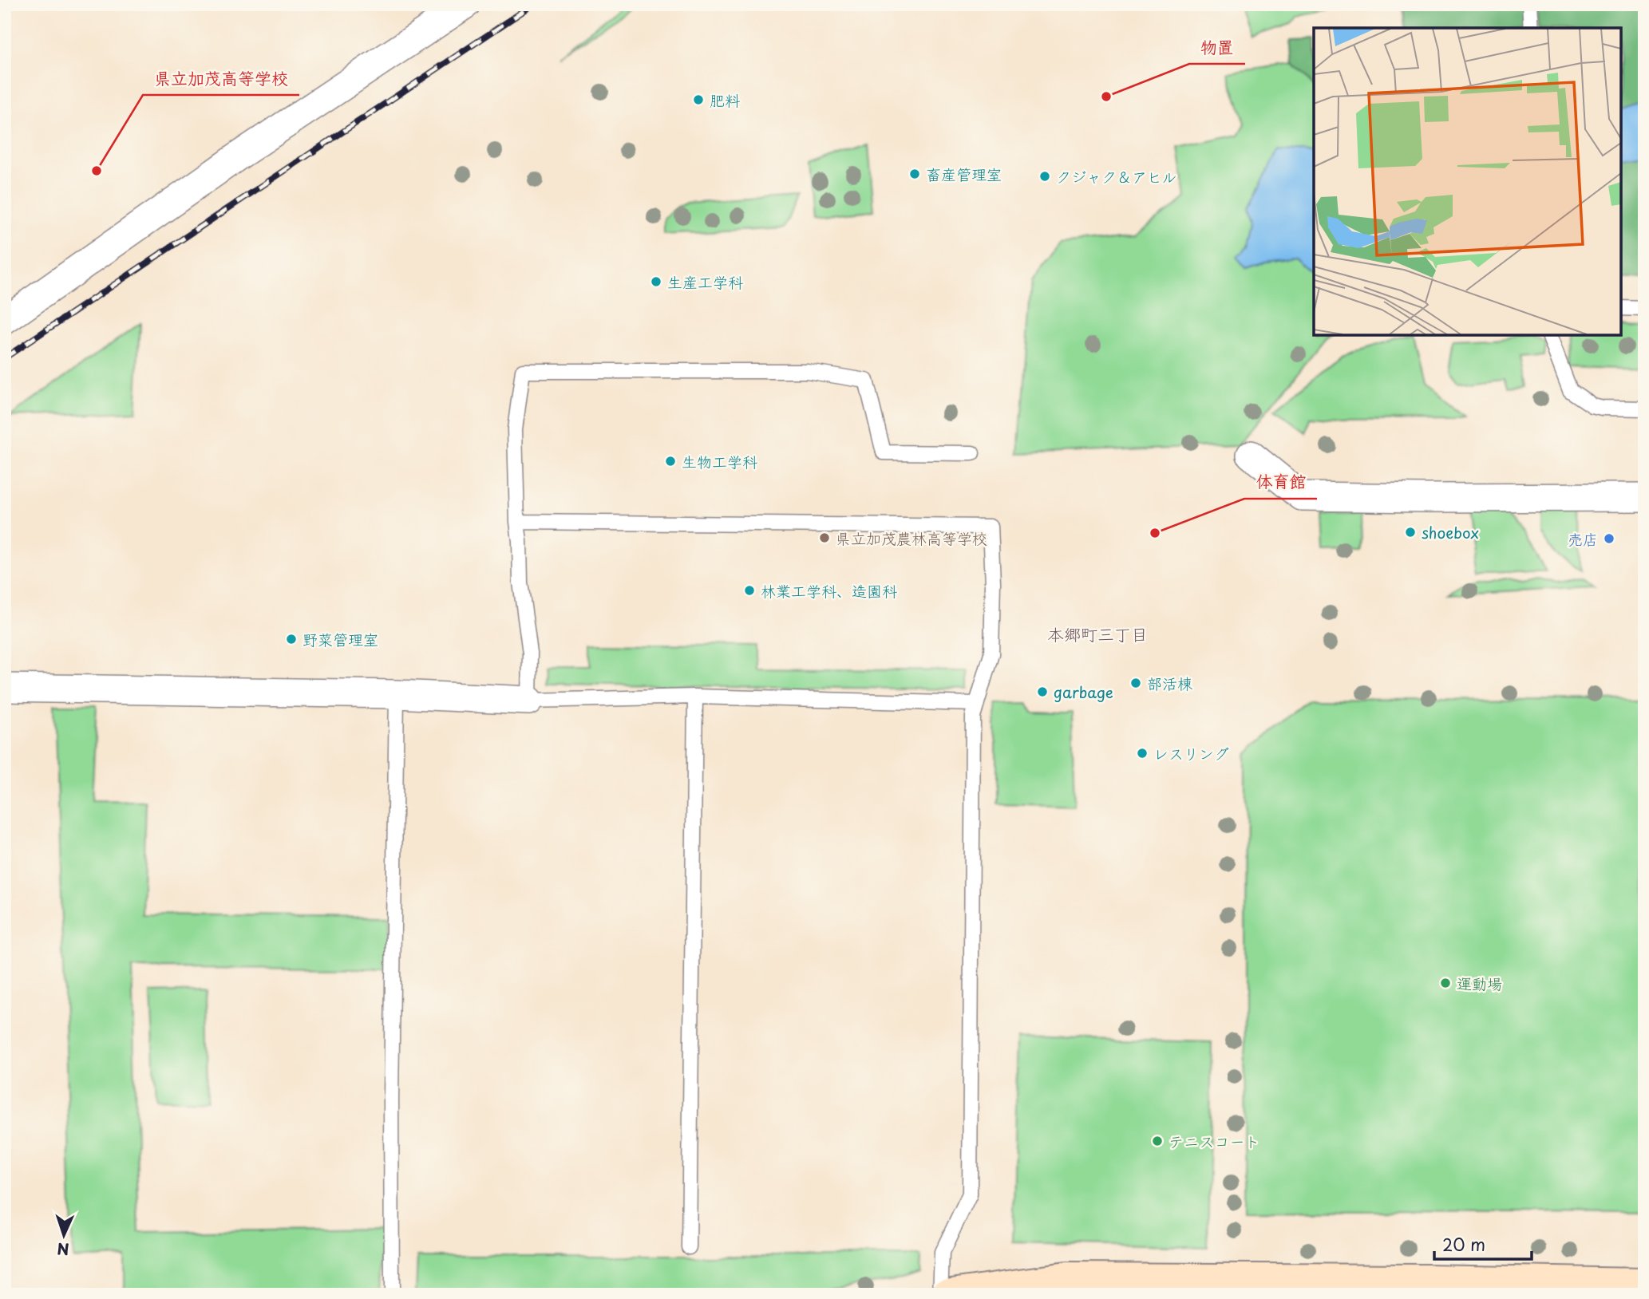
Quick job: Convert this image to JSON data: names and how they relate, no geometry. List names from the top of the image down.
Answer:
{
  "districts": ["本郷町三丁目"],
  "places": [
    "物置",
    "肥料",
    "県立加茂高等学校",
    "畜産管理室",
    "クジャク＆アヒル",
    "生産工学科",
    "生物工学科",
    "shoebox",
    "体育館",
    "県立加茂農林高等学校",
    "売店",
    "林業工学科、造園科",
    "野菜管理室",
    "部活棟",
    "garbage",
    "レスリング",
    "運動場",
    "テニスコート"
  ],
  "scale_bar": "20 m",
  "north": "bottom"
}
